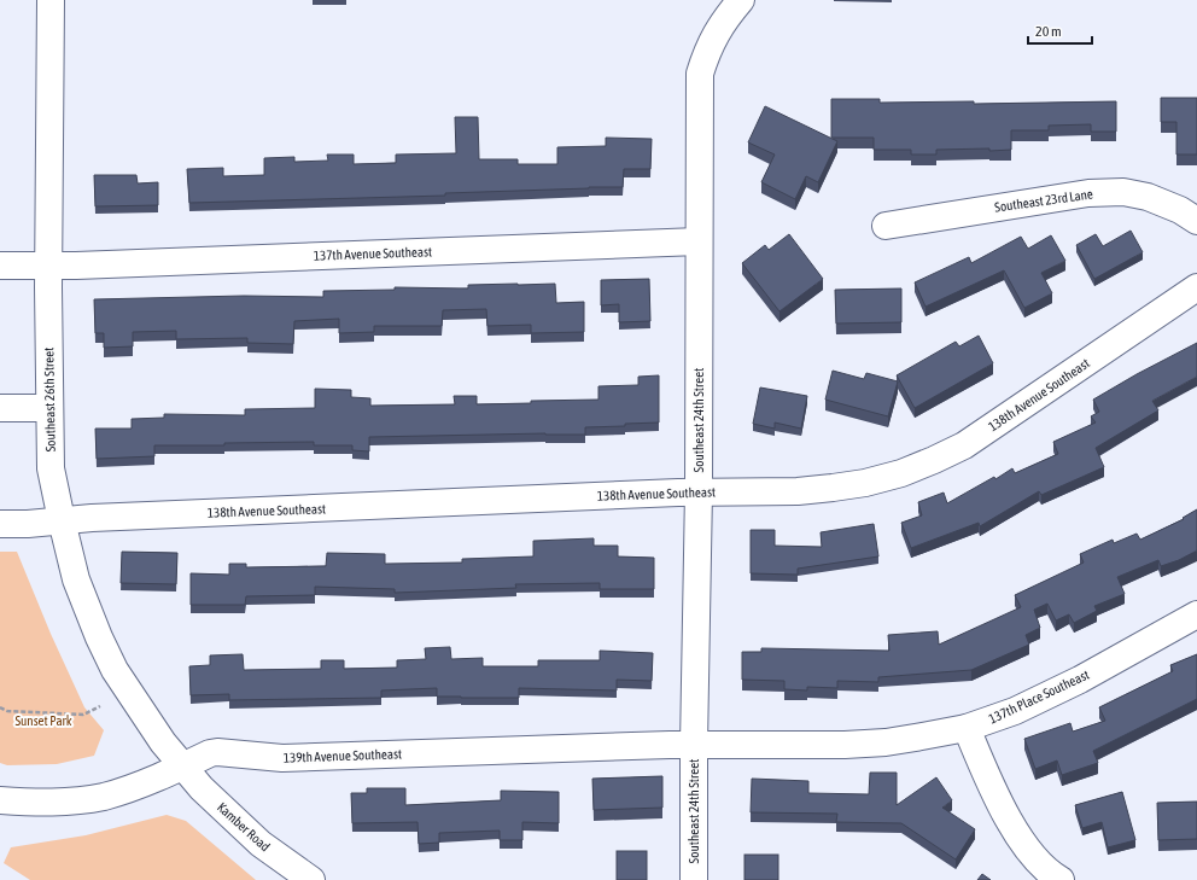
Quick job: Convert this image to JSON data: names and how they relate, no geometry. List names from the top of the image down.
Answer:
{
  "streets": {
    "street": [
      "Southeast 23rd Lane",
      "137th Avenue Southeast",
      "138th Avenue Southeast",
      "Southeast 26th Street",
      "Southeast 24th Street",
      "137th Place Southeast",
      "139th Avenue Southeast",
      "Kamber Road"
    ]
  },
  "crossings": [
    ["137th Avenue Southeast", "Southeast 26th Street"],
    ["137th Avenue Southeast", "Southeast 24th Street"],
    ["138th Avenue Southeast", "Southeast 26th Street"],
    ["138th Avenue Southeast", "Southeast 24th Street"],
    ["Southeast 26th Street", "139th Avenue Southeast"],
    ["Southeast 26th Street", "Kamber Road"],
    ["Southeast 24th Street", "137th Place Southeast"],
    ["Southeast 24th Street", "139th Avenue Southeast"],
    ["137th Place Southeast", "139th Avenue Southeast"],
    ["139th Avenue Southeast", "Kamber Road"]
  ],
  "parks": ["Sunset Park"],
  "scale_bar": "20 m"
}
